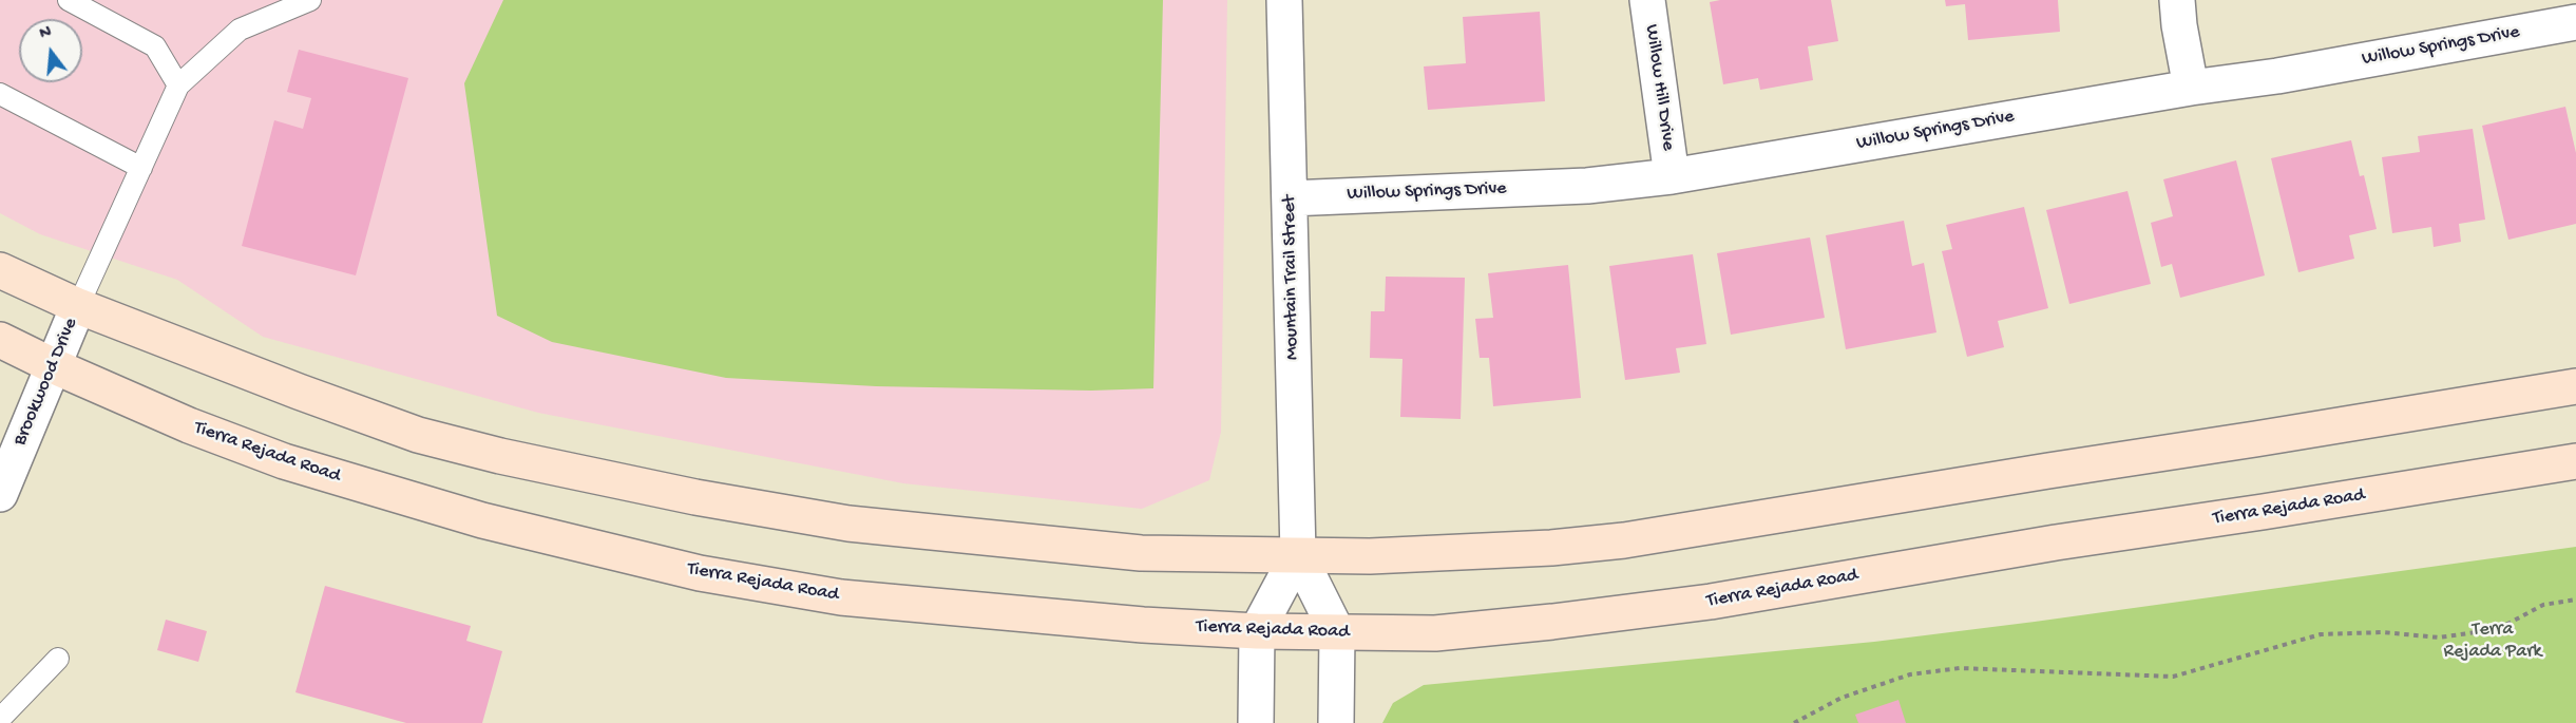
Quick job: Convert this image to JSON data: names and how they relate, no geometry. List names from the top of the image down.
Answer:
{
  "streets": {
    "main road": ["Tierra Rejada Road"],
    "street": [
      "Willow Springs Drive",
      "Willow Hill Drive",
      "Mountain Trail Street",
      "Brookwood Drive"
    ]
  },
  "crossings": [
    ["Willow Springs Drive", "Willow Hill Drive"],
    ["Willow Springs Drive", "Mountain Trail Street"],
    ["Mountain Trail Street", "Tierra Rejada Road"],
    ["Brookwood Drive", "Tierra Rejada Road"]
  ],
  "parks": ["Terra Rejada Park"],
  "north": "top"
}
